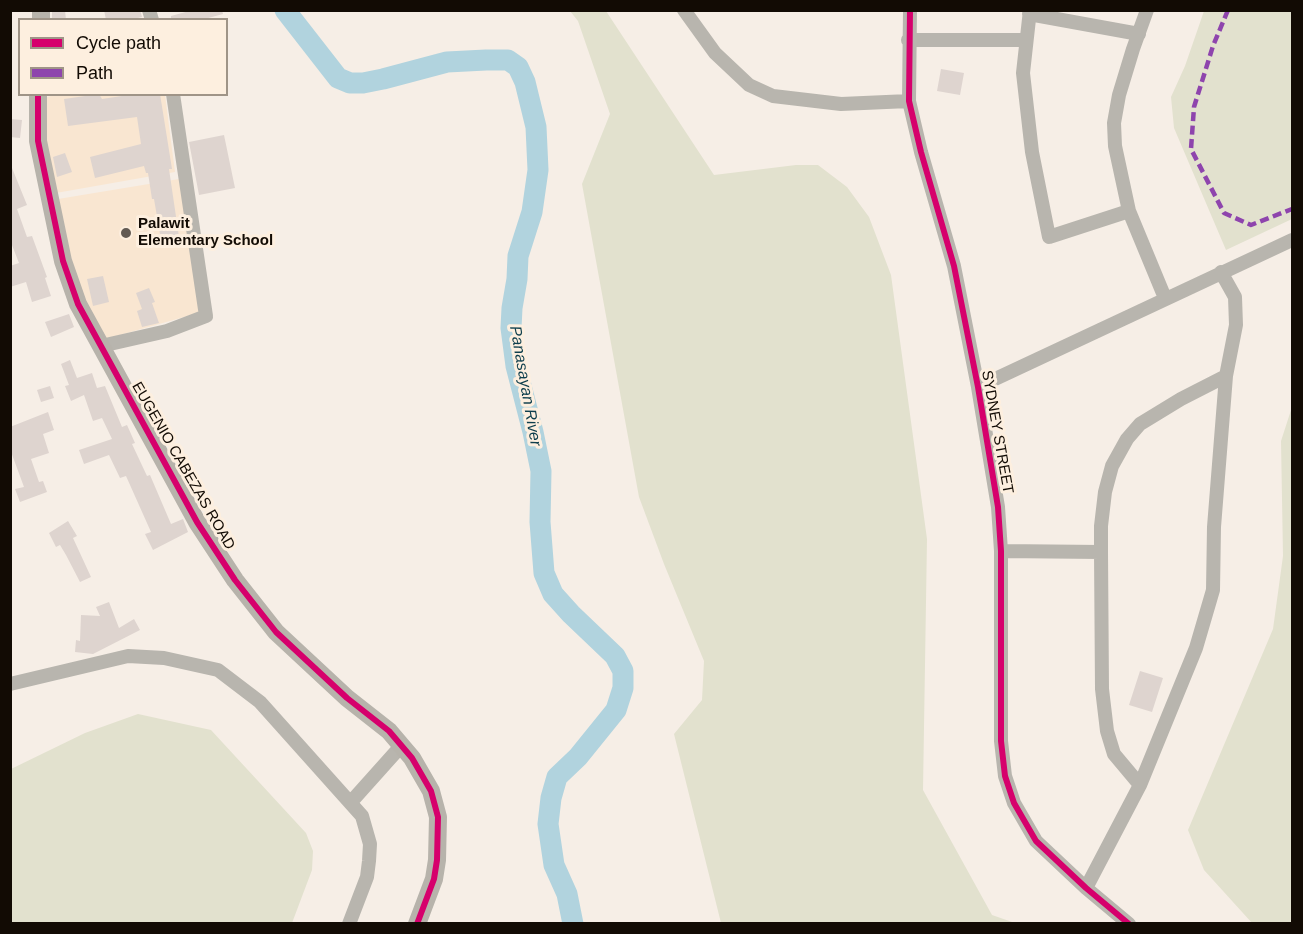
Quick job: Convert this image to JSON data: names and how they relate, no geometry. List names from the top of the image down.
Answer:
{
  "streets": {
    "street": ["SYDNEY STREET", "EUGENIO CABEZAS ROAD"]
  },
  "water": ["Panasayan River"],
  "places": ["Palawit Elementary School"],
  "legend": ["Cycle path", "Path"]
}
